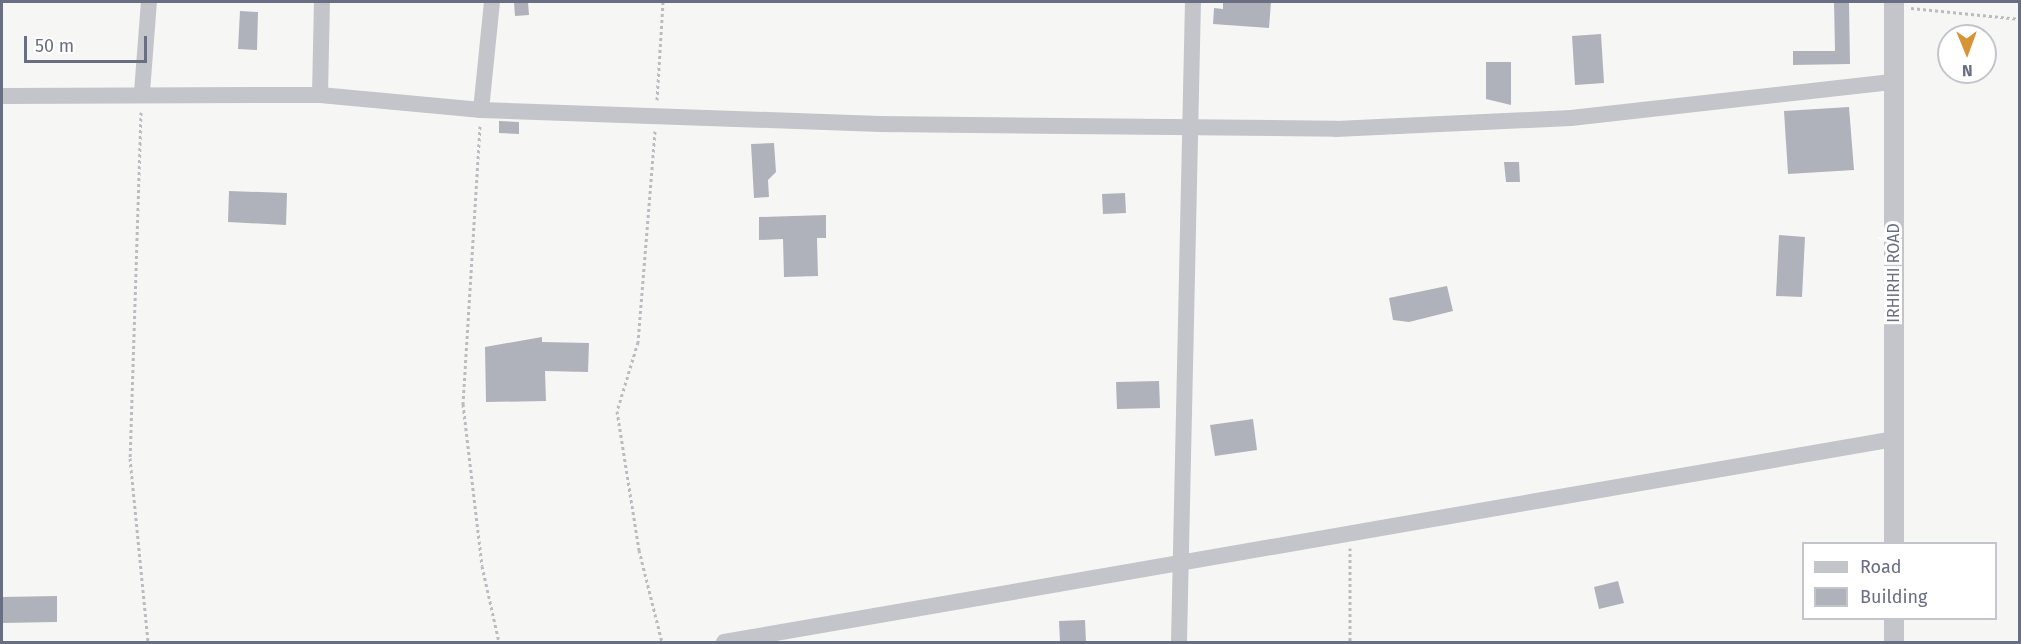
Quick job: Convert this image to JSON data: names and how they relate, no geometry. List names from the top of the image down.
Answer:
{
  "streets": {
    "street": ["IRHIRHI ROAD"]
  },
  "legend": ["Road", "Building"],
  "scale_bar": "50 m",
  "north": "bottom"
}
